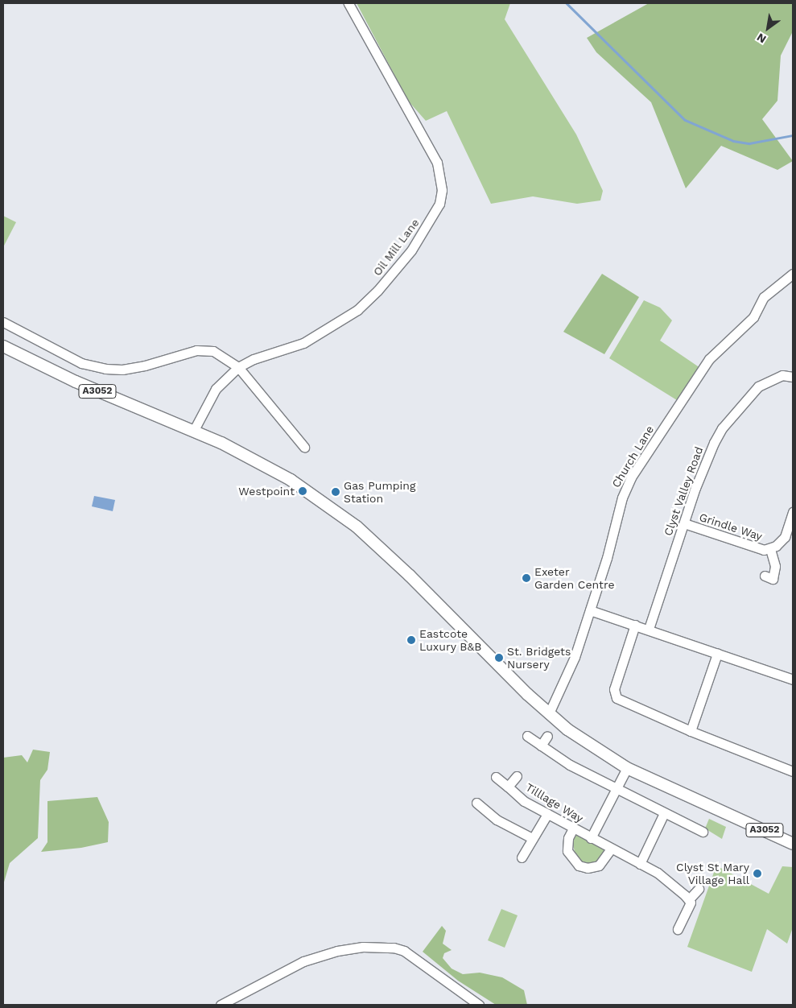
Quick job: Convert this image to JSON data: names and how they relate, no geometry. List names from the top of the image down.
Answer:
{
  "streets": {
    "main road": ["A3052"],
    "street": [
      "Oil Mill Lane",
      "Church Lane",
      "Clyst Valley Road",
      "Grindle Way",
      "Tilllage Way"
    ]
  },
  "crossings": [
    ["Oil Mill Lane", "A3052"],
    ["A3052", "Church Lane"],
    ["Clyst Valley Road", "Grindle Way"]
  ],
  "places": [
    "Westpoint",
    "Gas Pumping Station",
    "Exeter Garden Centre",
    "Eastcote Luxury B&B",
    "St. Bridgets Nursery",
    "Clyst St Mary Village Hall"
  ],
  "north": "bottom left"
}
